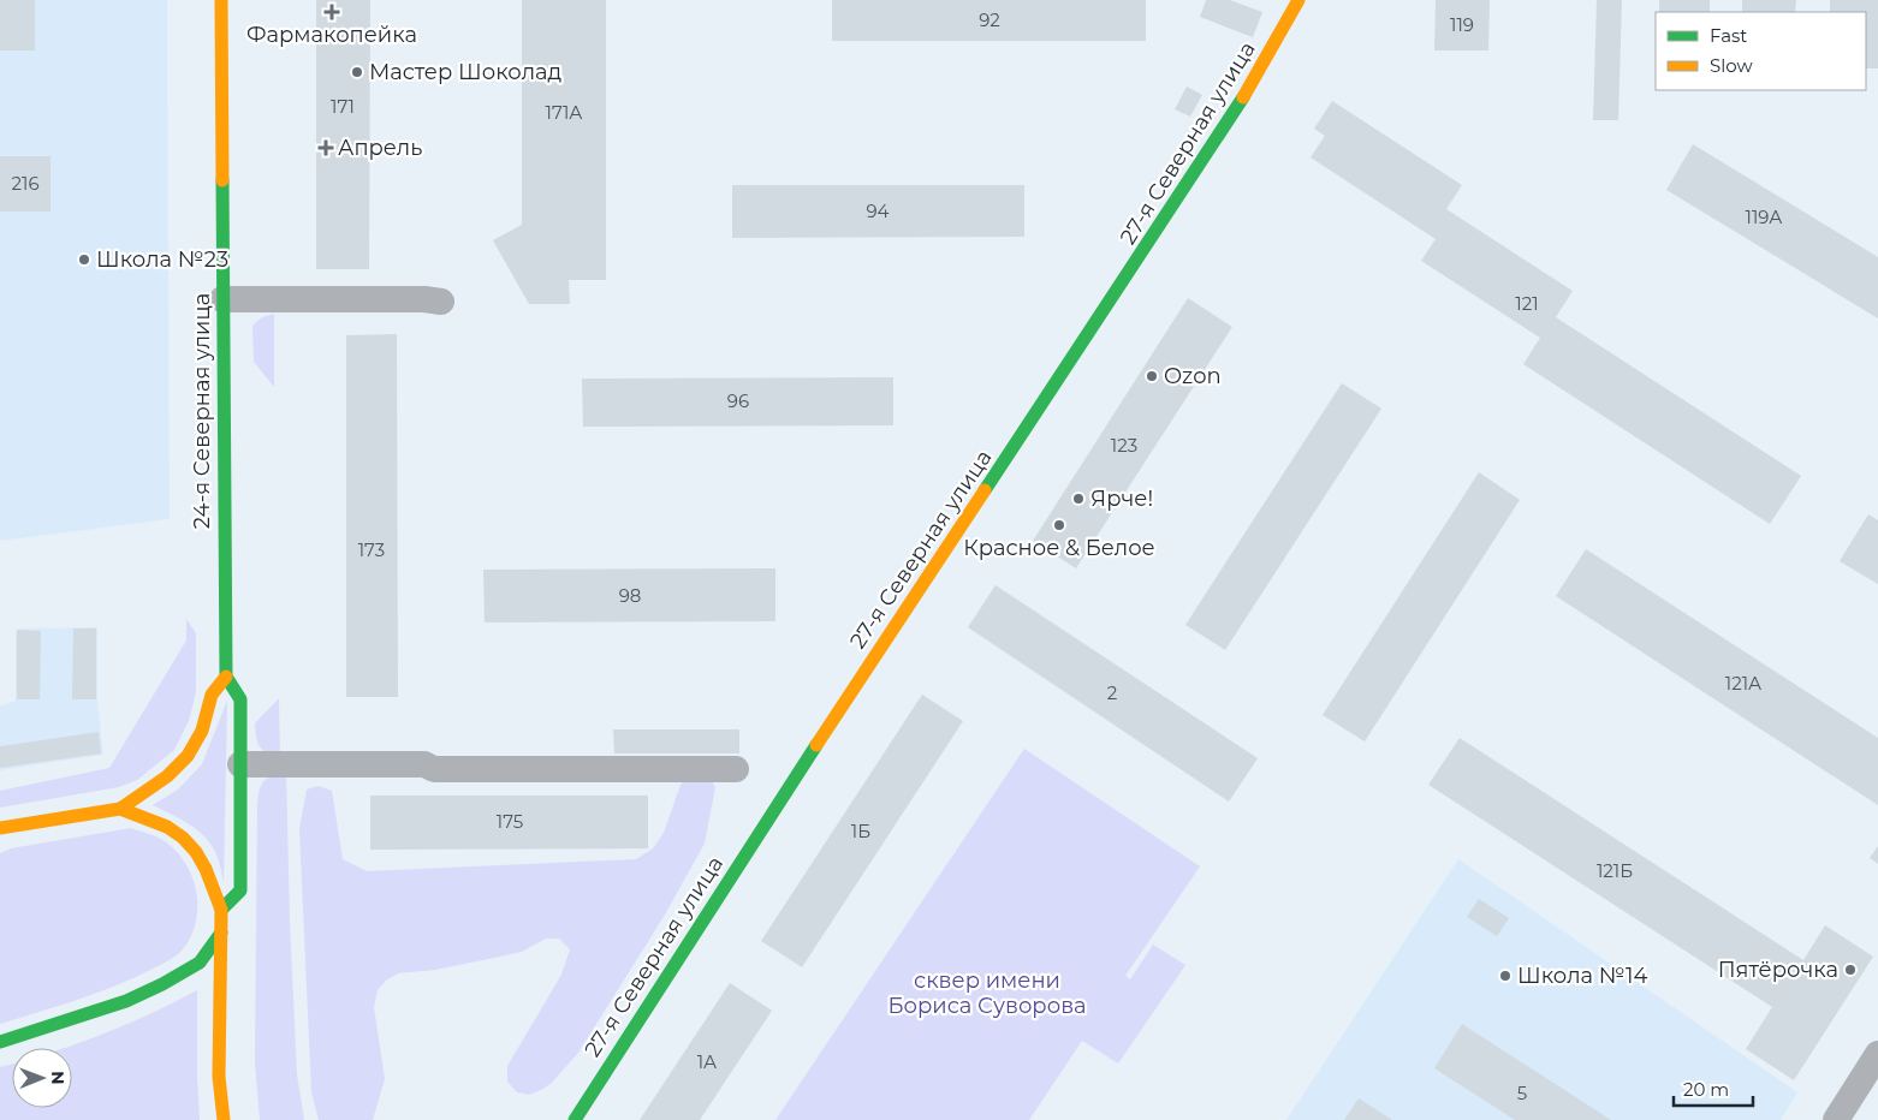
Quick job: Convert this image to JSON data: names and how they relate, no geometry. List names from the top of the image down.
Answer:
{
  "streets": {
    "main road": ["27-я Северная улица", "24-я Северная улица"]
  },
  "parks": ["сквер имени Бориса Суворова"],
  "places": {
    "health": ["Фармакопейка", "Апрель"],
    "other": [
      "Мастер Шоколад",
      "Школа №23",
      "Ozon",
      "Ярче!",
      "Красное & Белое",
      "Пятёрочка",
      "Школа №14"
    ]
  },
  "house_numbers": [
    "92",
    "119",
    "171",
    "171А",
    "216",
    "94",
    "119А",
    "121",
    "96",
    "123",
    "173",
    "98",
    "121А",
    "2",
    "175",
    "1Б",
    "121Б",
    "1А",
    "5"
  ],
  "legend": ["Fast", "Slow"],
  "scale_bar": "20 m",
  "north": "right"
}
